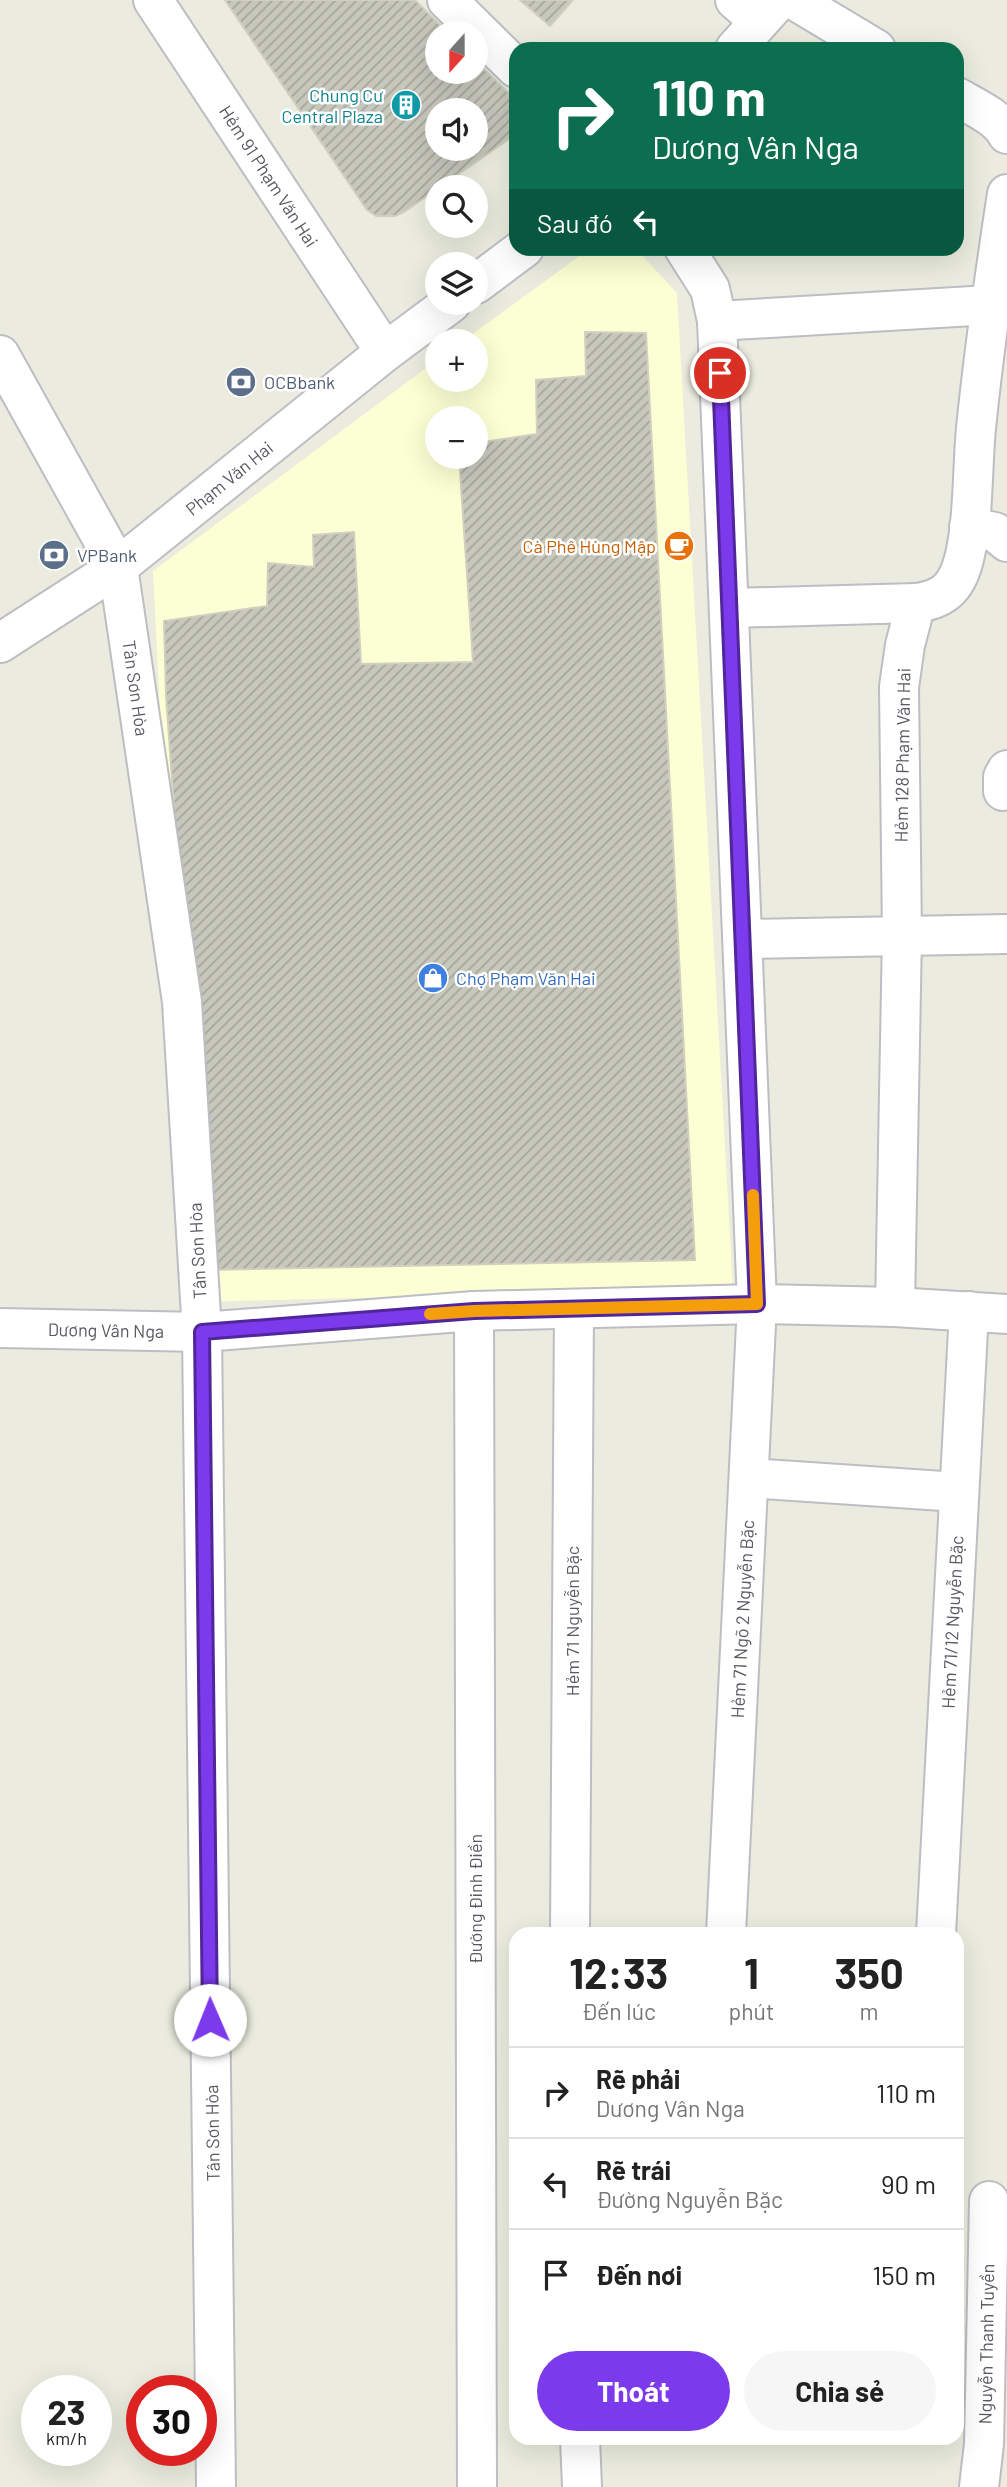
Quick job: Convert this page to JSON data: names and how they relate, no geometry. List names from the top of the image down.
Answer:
{
  "streets": {
    "street": [
      "Hẻm 91 Phạm Văn Hai",
      "Phạm Văn Hai",
      "Tân Sơn Hòa",
      "Hẻm 128 Phạm Văn Hai",
      "Dương Vân Nga",
      "Hẻm 71 Ngõ 2 Nguyễn Bặc",
      "Hẻm 71 Nguyễn Bặc",
      "Hẻm 71/12 Nguyễn Bặc",
      "Đường Đinh Điền",
      "Nguyễn Thanh Tuyền"
    ]
  },
  "crossings": [
    ["Hẻm 91 Phạm Văn Hai", "Phạm Văn Hai"],
    ["Phạm Văn Hai", "Tân Sơn Hòa"],
    ["Tân Sơn Hòa", "Dương Vân Nga"],
    ["Dương Vân Nga", "Hẻm 71 Ngõ 2 Nguyễn Bặc"],
    ["Dương Vân Nga", "Hẻm 71 Nguyễn Bặc"],
    ["Dương Vân Nga", "Đường Đinh Điền"]
  ],
  "places": {
    "building": ["Chung Cư Central Plaza"],
    "bank": ["OCBbank", "VPBank"],
    "cafe": ["Cà Phê Hùng Mập"],
    "shop": ["Chợ Phạm Văn Hai"]
  },
  "north": "bottom",
  "page": {
    "map_buttons": ["+", "−"],
    "turn": ["110 m", "Dương Vân Nga"],
    "then": "Sau đó",
    "eta": [
      "12:33",
      "Đến lúc",
      "1",
      "phút",
      "350",
      "m"
    ],
    "list": [
      {
        "name": "Rẽ phải",
        "note": "Dương Vân Nga",
        "value": "110 m"
      },
      {
        "name": "Rẽ trái",
        "note": "Đường Nguyễn Bặc",
        "value": "90 m"
      },
      {
        "name": "Đến nơi",
        "value": "150 m"
      }
    ],
    "buttons": ["Thoát", "Chia sẻ"],
    "speed": "23 km/h",
    "limit": "30"
  }
}
